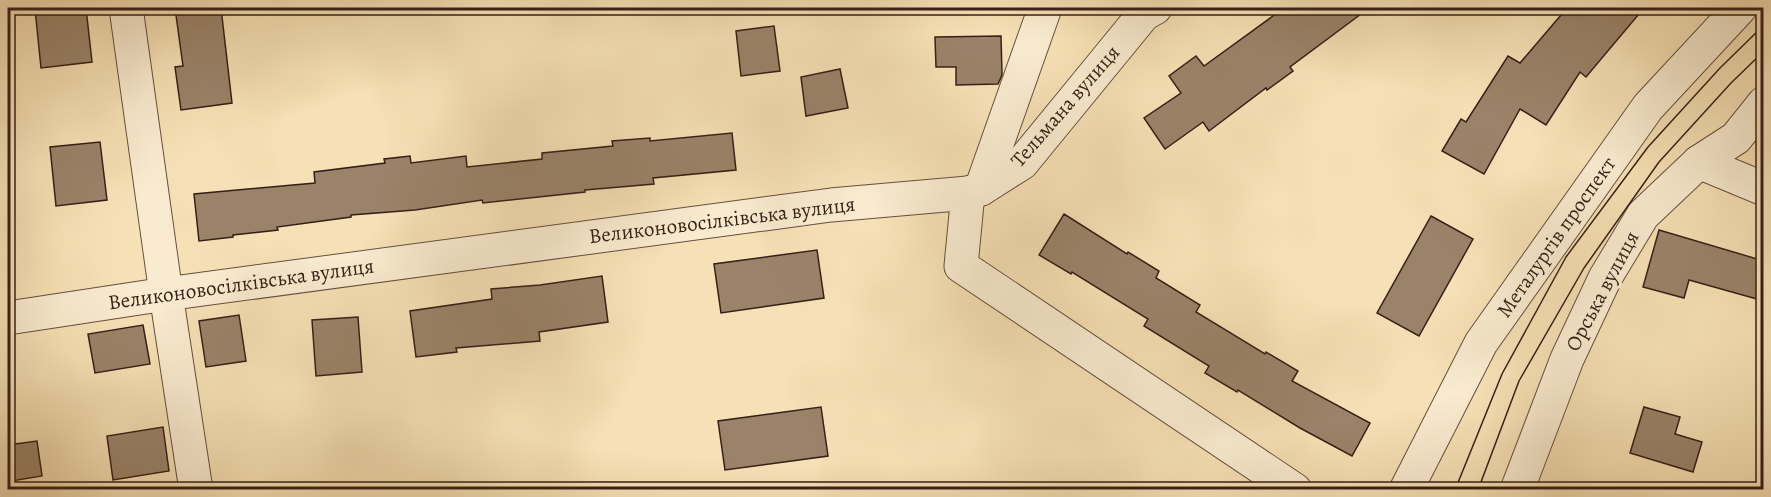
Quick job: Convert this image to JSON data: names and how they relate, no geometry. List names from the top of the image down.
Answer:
{
  "streets": {
    "street": [
      "Тельмана вулиця",
      "Великоновосілківська вулиця",
      "Металургів проспект",
      "Орська вулиця"
    ]
  },
  "crossings": [
    ["Тельмана вулиця", "Великоновосілківська вулиця"]
  ]
}
